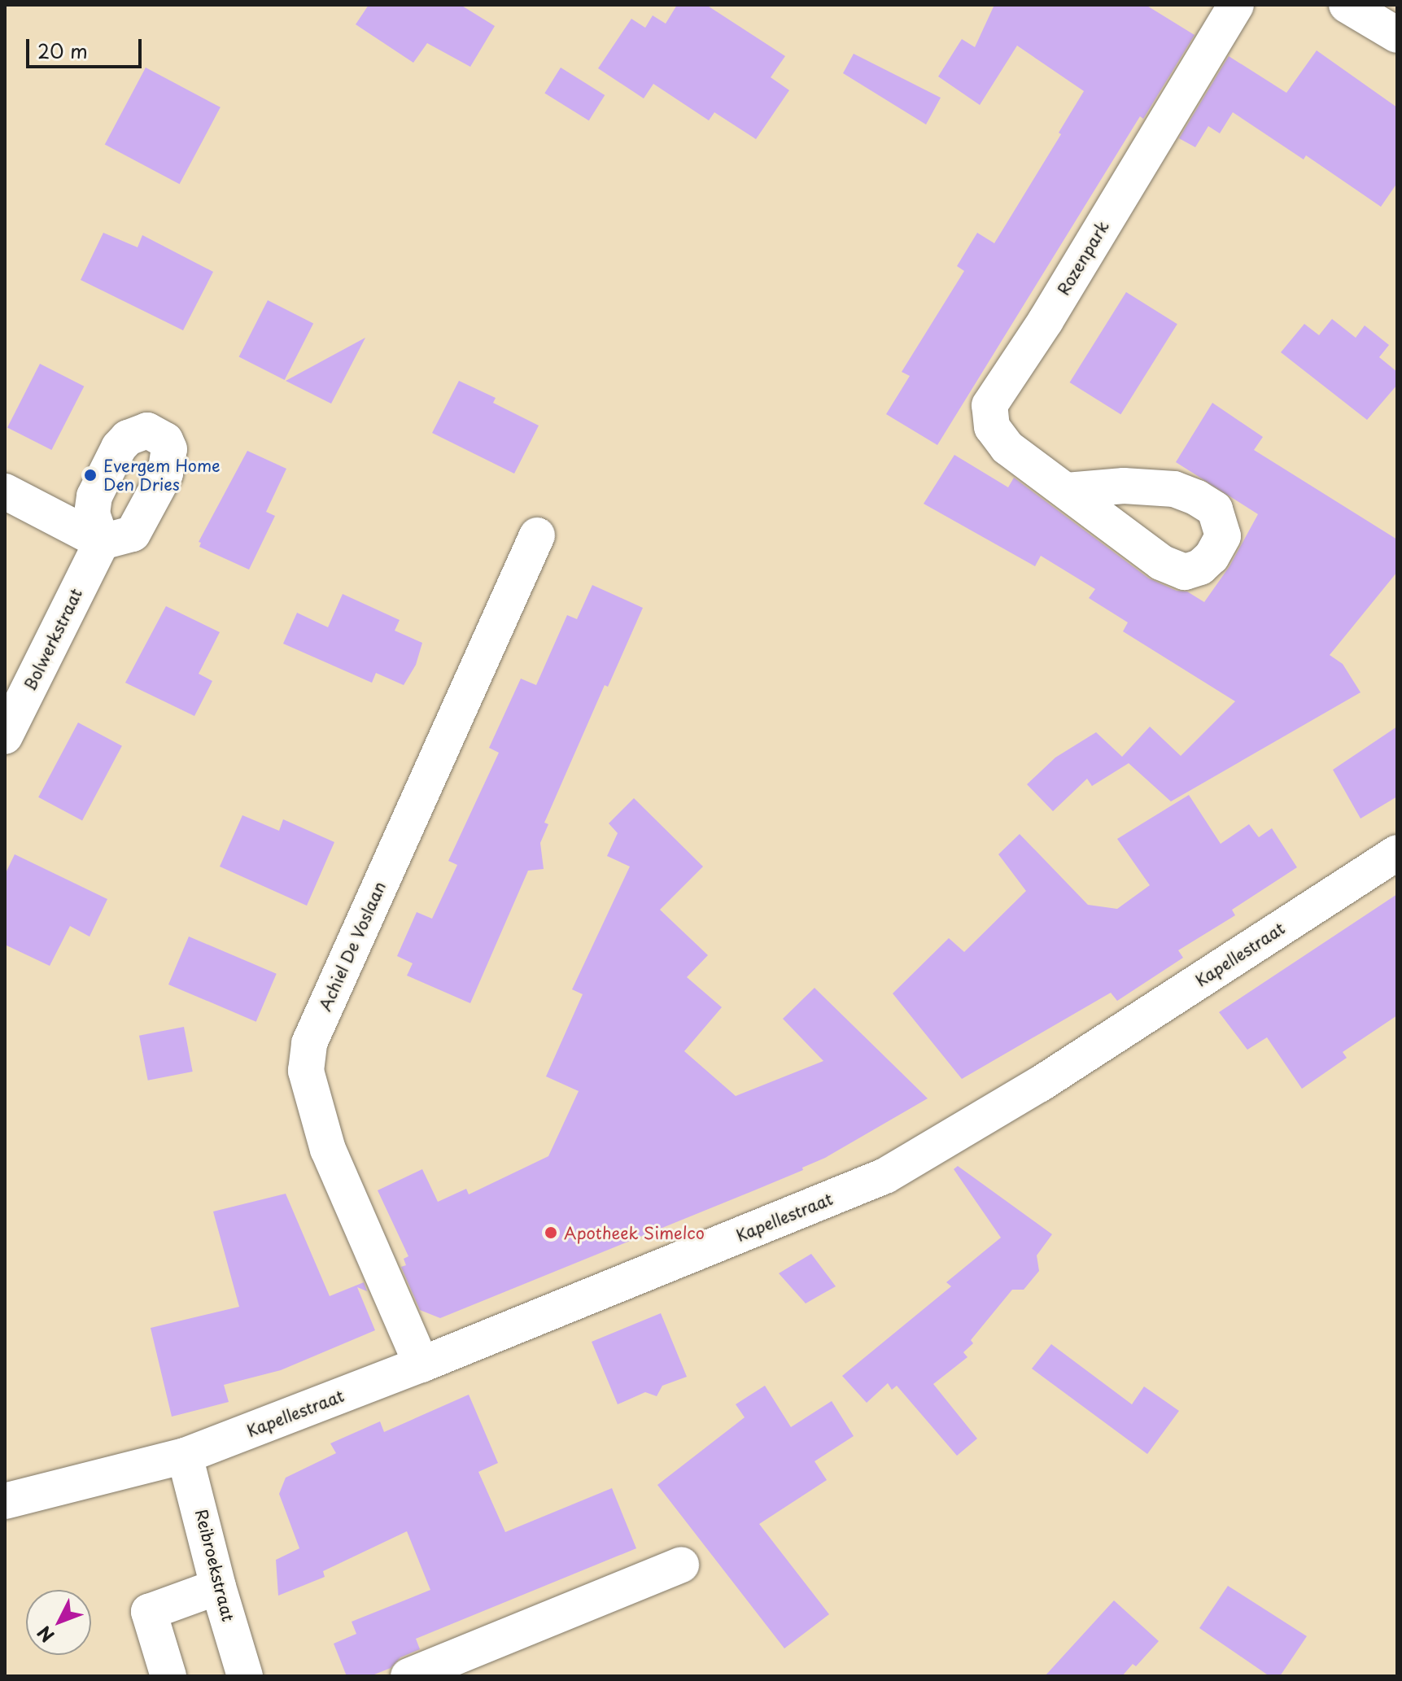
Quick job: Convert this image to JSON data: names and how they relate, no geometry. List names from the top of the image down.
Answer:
{
  "streets": {
    "street": [
      "Rozenpark",
      "Bolwerkstraat",
      "Achiel De Voslaan",
      "Kapellestraat",
      "Reibroekstraat"
    ]
  },
  "crossings": [
    ["Achiel De Voslaan", "Kapellestraat"],
    ["Kapellestraat", "Reibroekstraat"]
  ],
  "places": ["Evergem Home Den Dries", "Apotheek Simelco"],
  "scale_bar": "20 m",
  "north": "bottom left"
}
